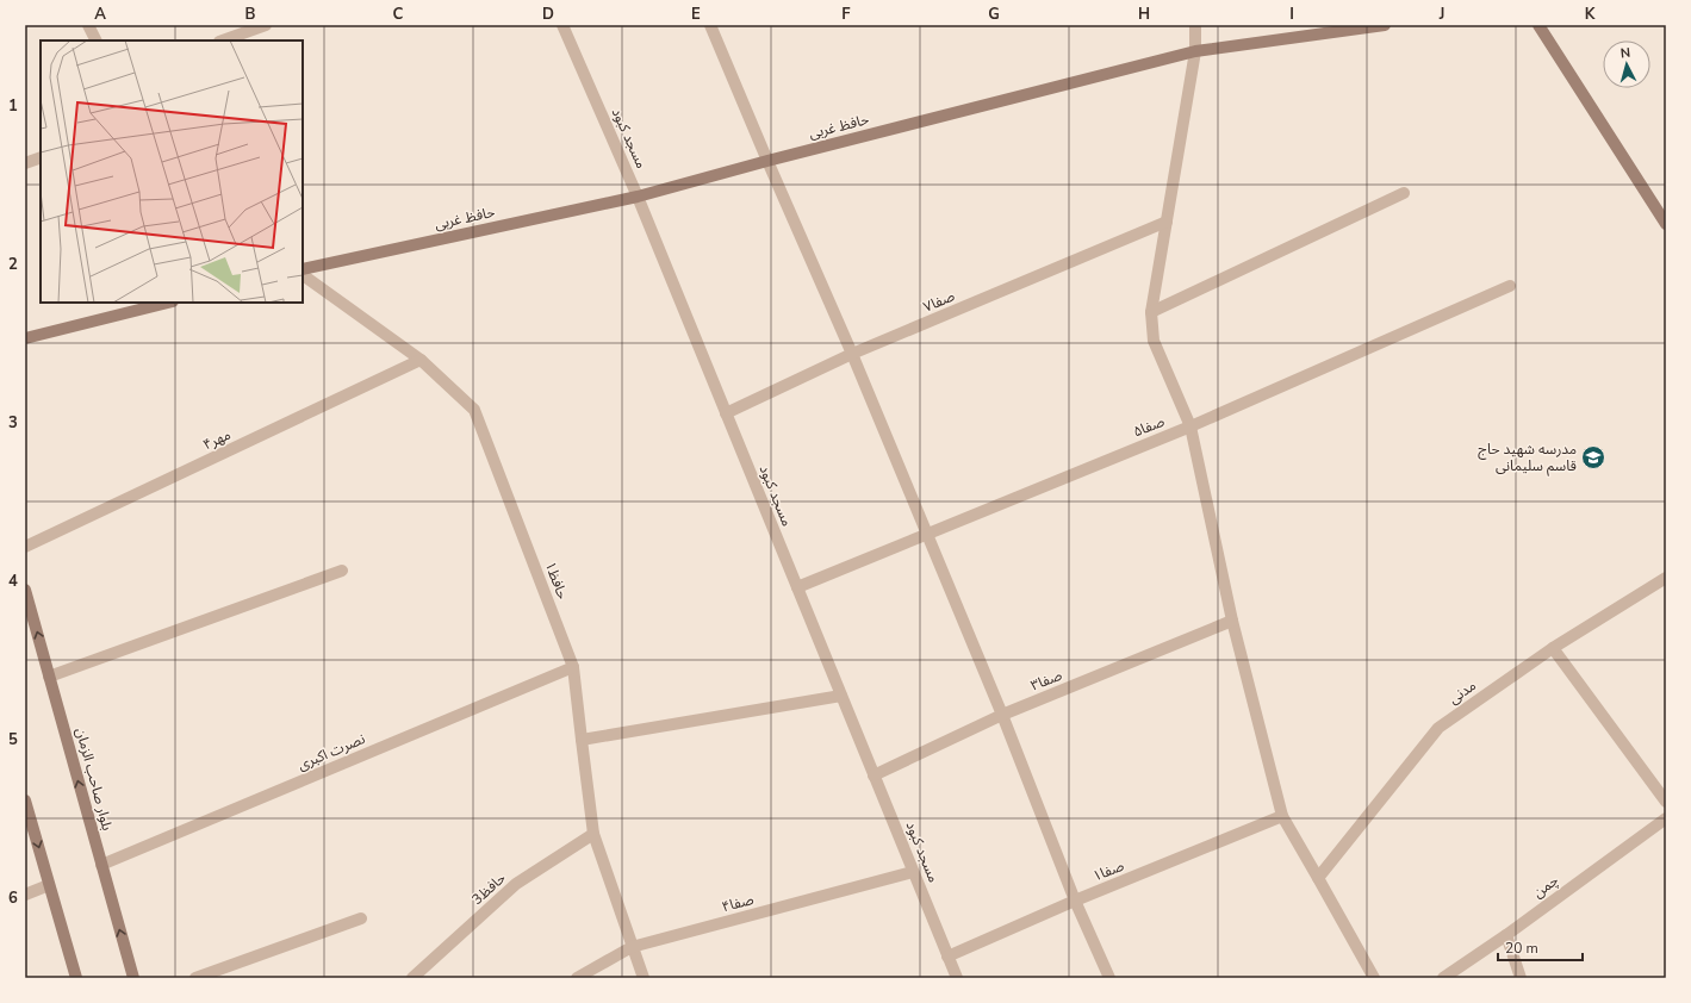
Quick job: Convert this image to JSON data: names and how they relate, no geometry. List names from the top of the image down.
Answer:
{
  "streets": {
    "street": [
      "حافظ غربی",
      "مسجد کبود",
      "صفا۷",
      "صفا۵",
      "مهر۴",
      "حافظ۱",
      "صفا۳",
      "مدنی",
      "نصرت اکبری",
      "بلوار صاحب الزمان",
      "صفا۱",
      "چمن",
      "حافظ3",
      "صفا۴"
    ]
  },
  "crossings": [
    ["حافظ غربی", "مسجد کبود"],
    ["مسجد کبود", "صفا۷"],
    ["مسجد کبود", "صفا۵"],
    ["مسجد کبود", "صفا۳"],
    ["مسجد کبود", "صفا۱"],
    ["مسجد کبود", "صفا۴"],
    ["مهر۴", "حافظ۱"],
    ["حافظ۱", "نصرت اکبری"],
    ["حافظ۱", "حافظ3"],
    ["حافظ۱", "صفا۴"],
    ["نصرت اکبری", "بلوار صاحب الزمان"]
  ],
  "places": {
    "school or university": ["مدرسه شهید حاج قاسم سلیمانی"]
  },
  "scale_bar": "20 m",
  "north": "top",
  "grid": {
    "columns": [
      "A",
      "B",
      "C",
      "D",
      "E",
      "F",
      "G",
      "H",
      "I",
      "J",
      "K"
    ],
    "rows": [
      "1",
      "2",
      "3",
      "4",
      "5",
      "6"
    ]
  }
}
